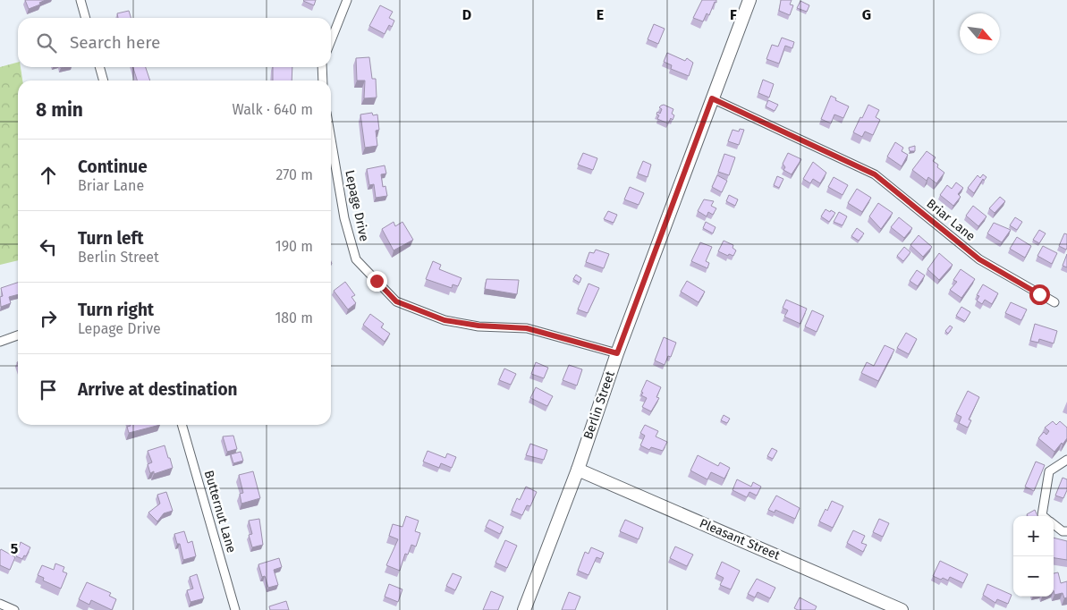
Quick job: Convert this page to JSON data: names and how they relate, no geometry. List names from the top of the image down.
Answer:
{
  "streets": {
    "main road": ["Berlin Street", "Pleasant Street"],
    "street": ["Lepage Drive", "Briar Lane", "Butternut Lane"]
  },
  "crossings": [
    ["Lepage Drive", "Berlin Street"],
    ["Briar Lane", "Berlin Street"],
    ["Berlin Street", "Pleasant Street"]
  ],
  "north": "bottom right",
  "page": {
    "search": "Search here",
    "heading": ["8 min", "Walk · 640 m"],
    "list": [
      ["Continue", "Briar Lane", "270 m"],
      ["Turn left", "Berlin Street", "190 m"],
      ["Turn right", "Lepage Drive", "180 m"],
      "Arrive at destination"
    ],
    "map_buttons": ["+", "−"]
  },
  "grid": {
    "columns": [
      "D",
      "E",
      "F",
      "G"
    ],
    "rows": ["5"]
  }
}
